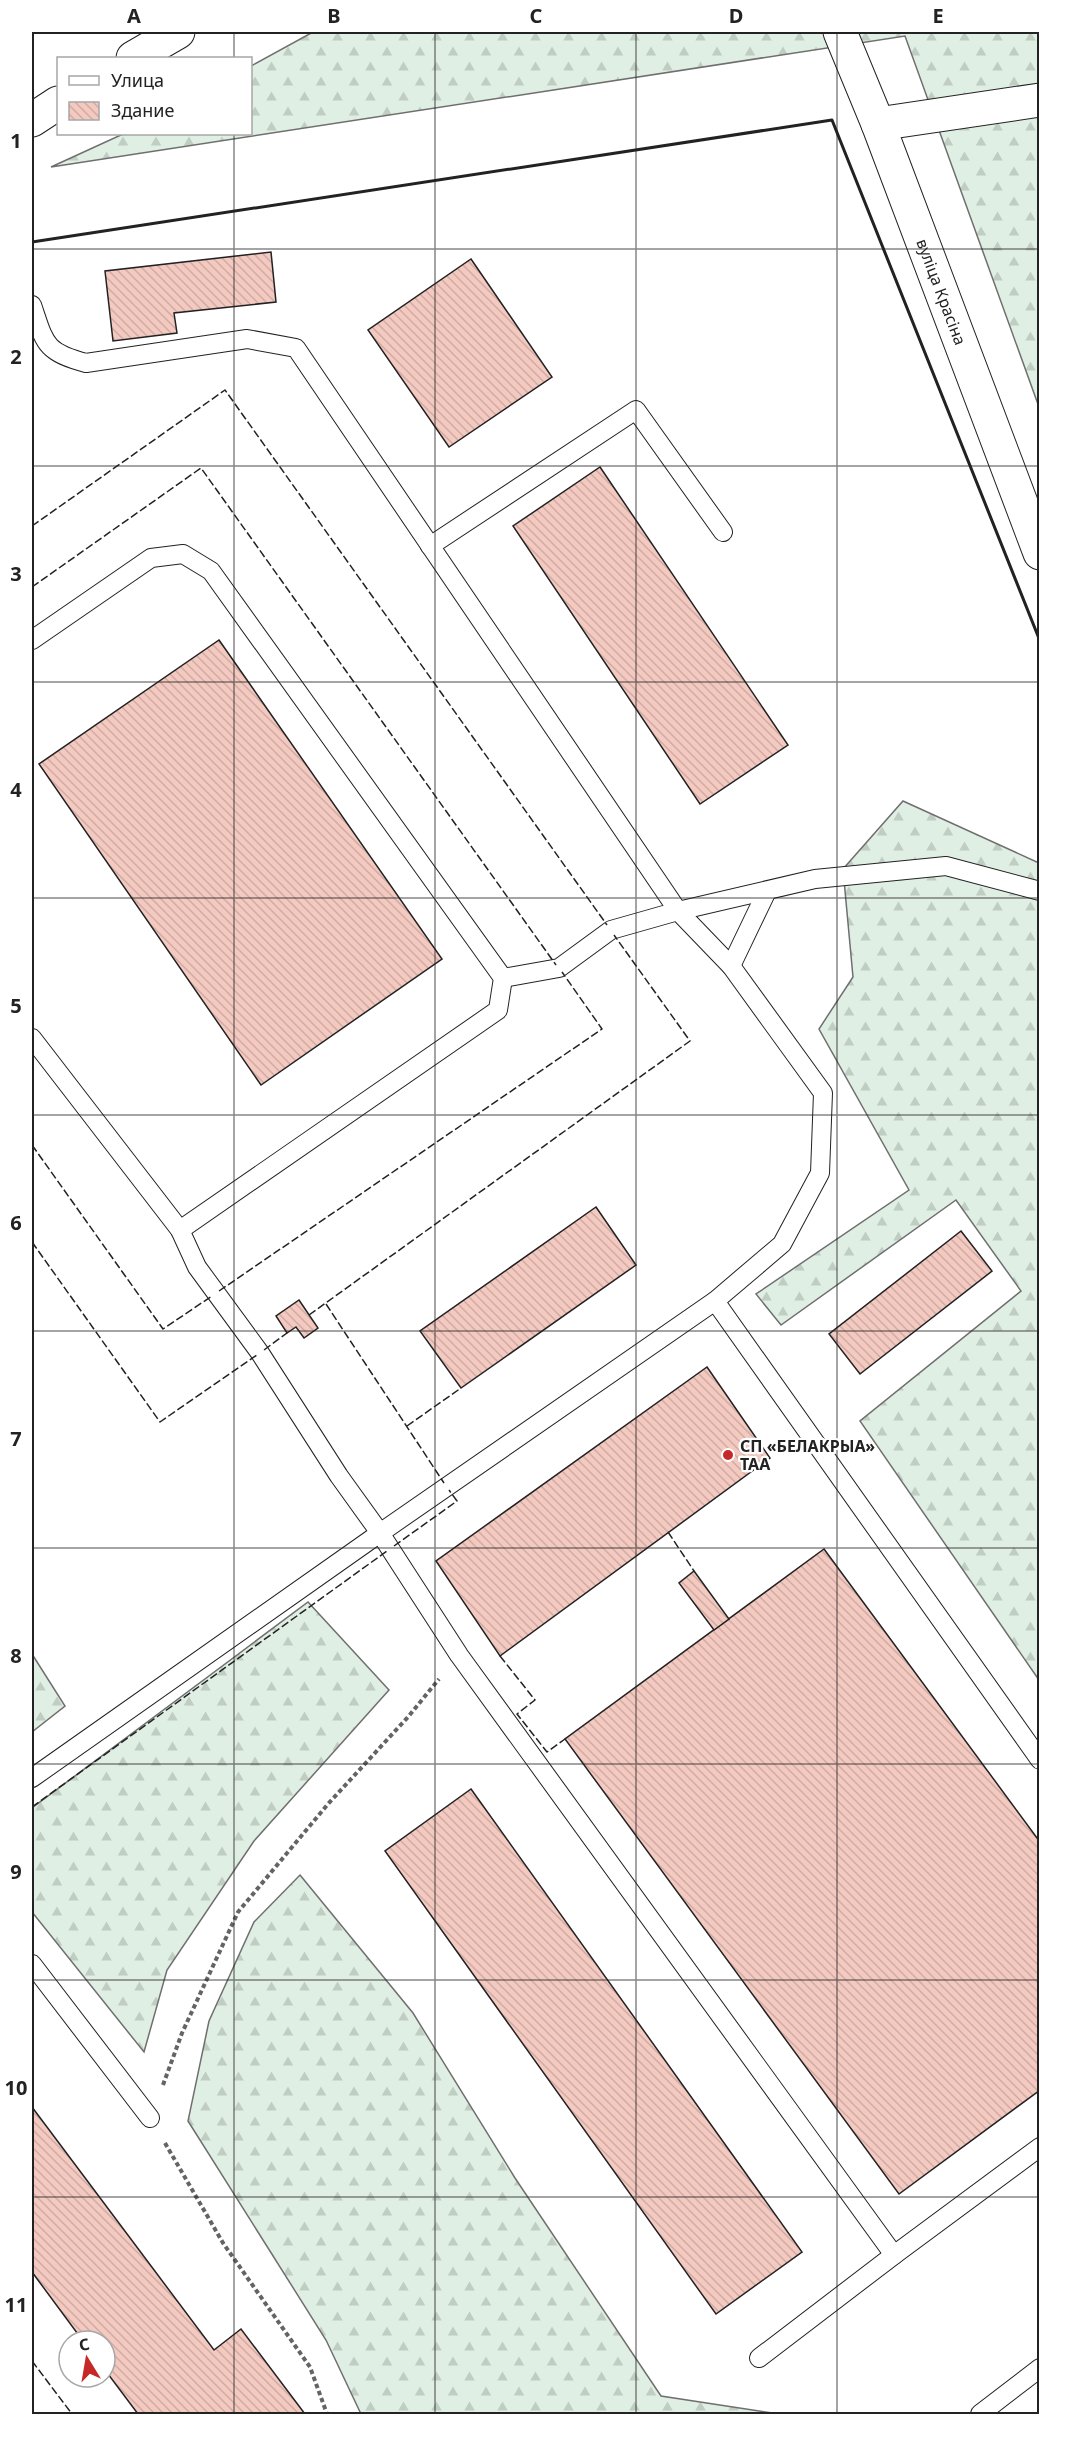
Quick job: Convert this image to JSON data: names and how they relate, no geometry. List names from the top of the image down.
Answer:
{
  "streets": {
    "street": ["вуліца Красіна"]
  },
  "places": ["СП «БЕЛАКРЫА» ТАА"],
  "legend": ["Улица", "Здание"],
  "north": "top",
  "grid": {
    "columns": [
      "A",
      "B",
      "C",
      "D",
      "E"
    ],
    "rows": [
      "1",
      "2",
      "3",
      "4",
      "5",
      "6",
      "7",
      "8",
      "9",
      "10",
      "11"
    ]
  }
}
